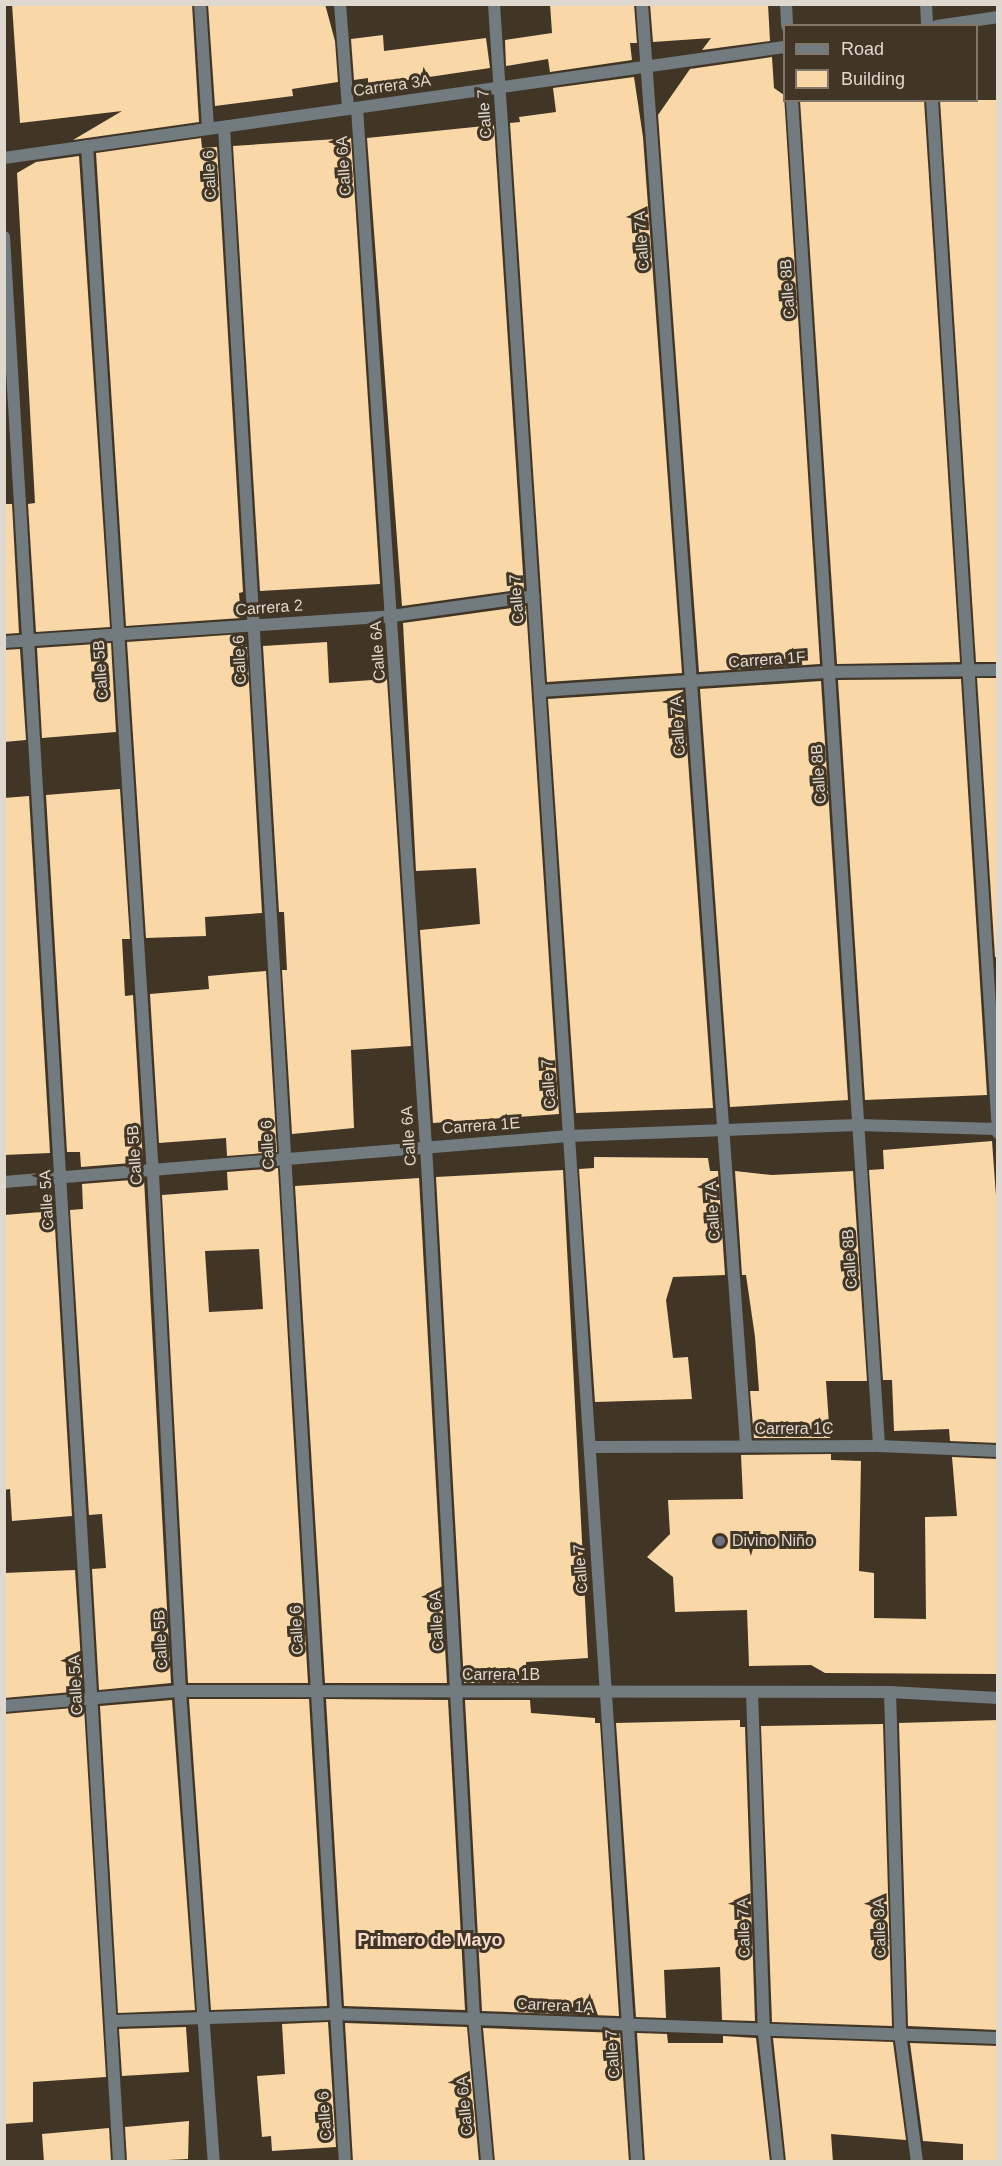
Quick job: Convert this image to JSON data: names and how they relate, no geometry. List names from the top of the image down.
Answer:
{
  "streets": {
    "street": [
      "Carrera 3A",
      "Calle 7",
      "Calle 6A",
      "Calle 6",
      "Calle 7A",
      "Calle 8B",
      "Carrera 2",
      "Carrera 1F",
      "Calle 5B",
      "Carrera 1E",
      "Calle 5A",
      "Carrera 1C",
      "Carrera 1B",
      "Calle 8A",
      "Carrera 1A"
    ]
  },
  "crossings": [
    ["Carrera 3A", "Calle 7"],
    ["Carrera 3A", "Calle 6A"],
    ["Carrera 3A", "Calle 6"],
    ["Carrera 3A", "Calle 7A"],
    ["Carrera 3A", "Calle 5B"],
    ["Calle 7", "Carrera 2"],
    ["Calle 7", "Carrera 1F"],
    ["Calle 7", "Carrera 1E"],
    ["Calle 7", "Carrera 1C"],
    ["Calle 7", "Carrera 1B"],
    ["Calle 7", "Carrera 1A"],
    ["Calle 6A", "Carrera 2"],
    ["Calle 6A", "Carrera 1E"],
    ["Calle 6A", "Carrera 1B"],
    ["Calle 6A", "Carrera 1A"],
    ["Calle 6", "Carrera 2"],
    ["Calle 6", "Carrera 1E"],
    ["Calle 6", "Carrera 1B"],
    ["Calle 6", "Carrera 1A"],
    ["Calle 7A", "Carrera 1F"],
    ["Calle 7A", "Carrera 1E"],
    ["Calle 7A", "Carrera 1C"],
    ["Calle 7A", "Carrera 1B"],
    ["Calle 7A", "Carrera 1A"],
    ["Calle 8B", "Carrera 1F"],
    ["Calle 8B", "Carrera 1E"],
    ["Calle 8B", "Carrera 1C"],
    ["Carrera 2", "Calle 5B"],
    ["Carrera 2", "Calle 5A"],
    ["Calle 5B", "Carrera 1E"],
    ["Calle 5B", "Carrera 1B"],
    ["Calle 5B", "Carrera 1A"],
    ["Carrera 1E", "Calle 5A"],
    ["Calle 5A", "Carrera 1B"],
    ["Calle 5A", "Carrera 1A"],
    ["Carrera 1B", "Calle 8A"],
    ["Calle 8A", "Carrera 1A"]
  ],
  "districts": ["Primero de Mayo"],
  "places": ["Divino Niño"],
  "legend": ["Road", "Building"]
}
